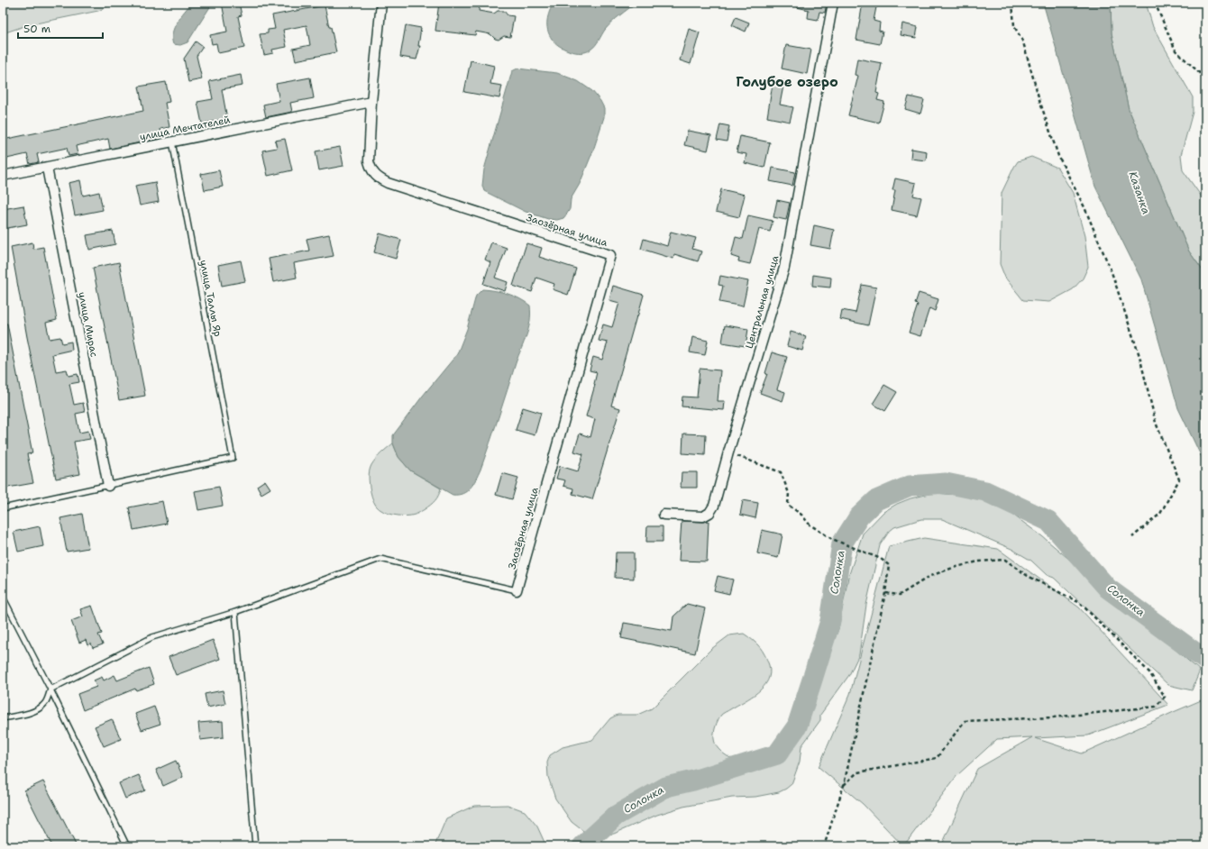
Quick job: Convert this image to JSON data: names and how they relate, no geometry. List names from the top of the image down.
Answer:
{
  "streets": {
    "street": [
      "улица Мечтателей",
      "Заозёрная улица",
      "Центральная улица",
      "улица Мирас"
    ],
    "lane": ["улица Таллы Яр"]
  },
  "crossings": [
    ["улица Мечтателей", "Заозёрная улица"],
    ["улица Мечтателей", "улица Таллы Яр"],
    ["улица Мечтателей", "улица Мирас"],
    ["улица Таллы Яр", "улица Мирас"]
  ],
  "districts": ["Голубое озеро"],
  "water": ["Казанка", "Солонка"],
  "scale_bar": "50 m"
}
